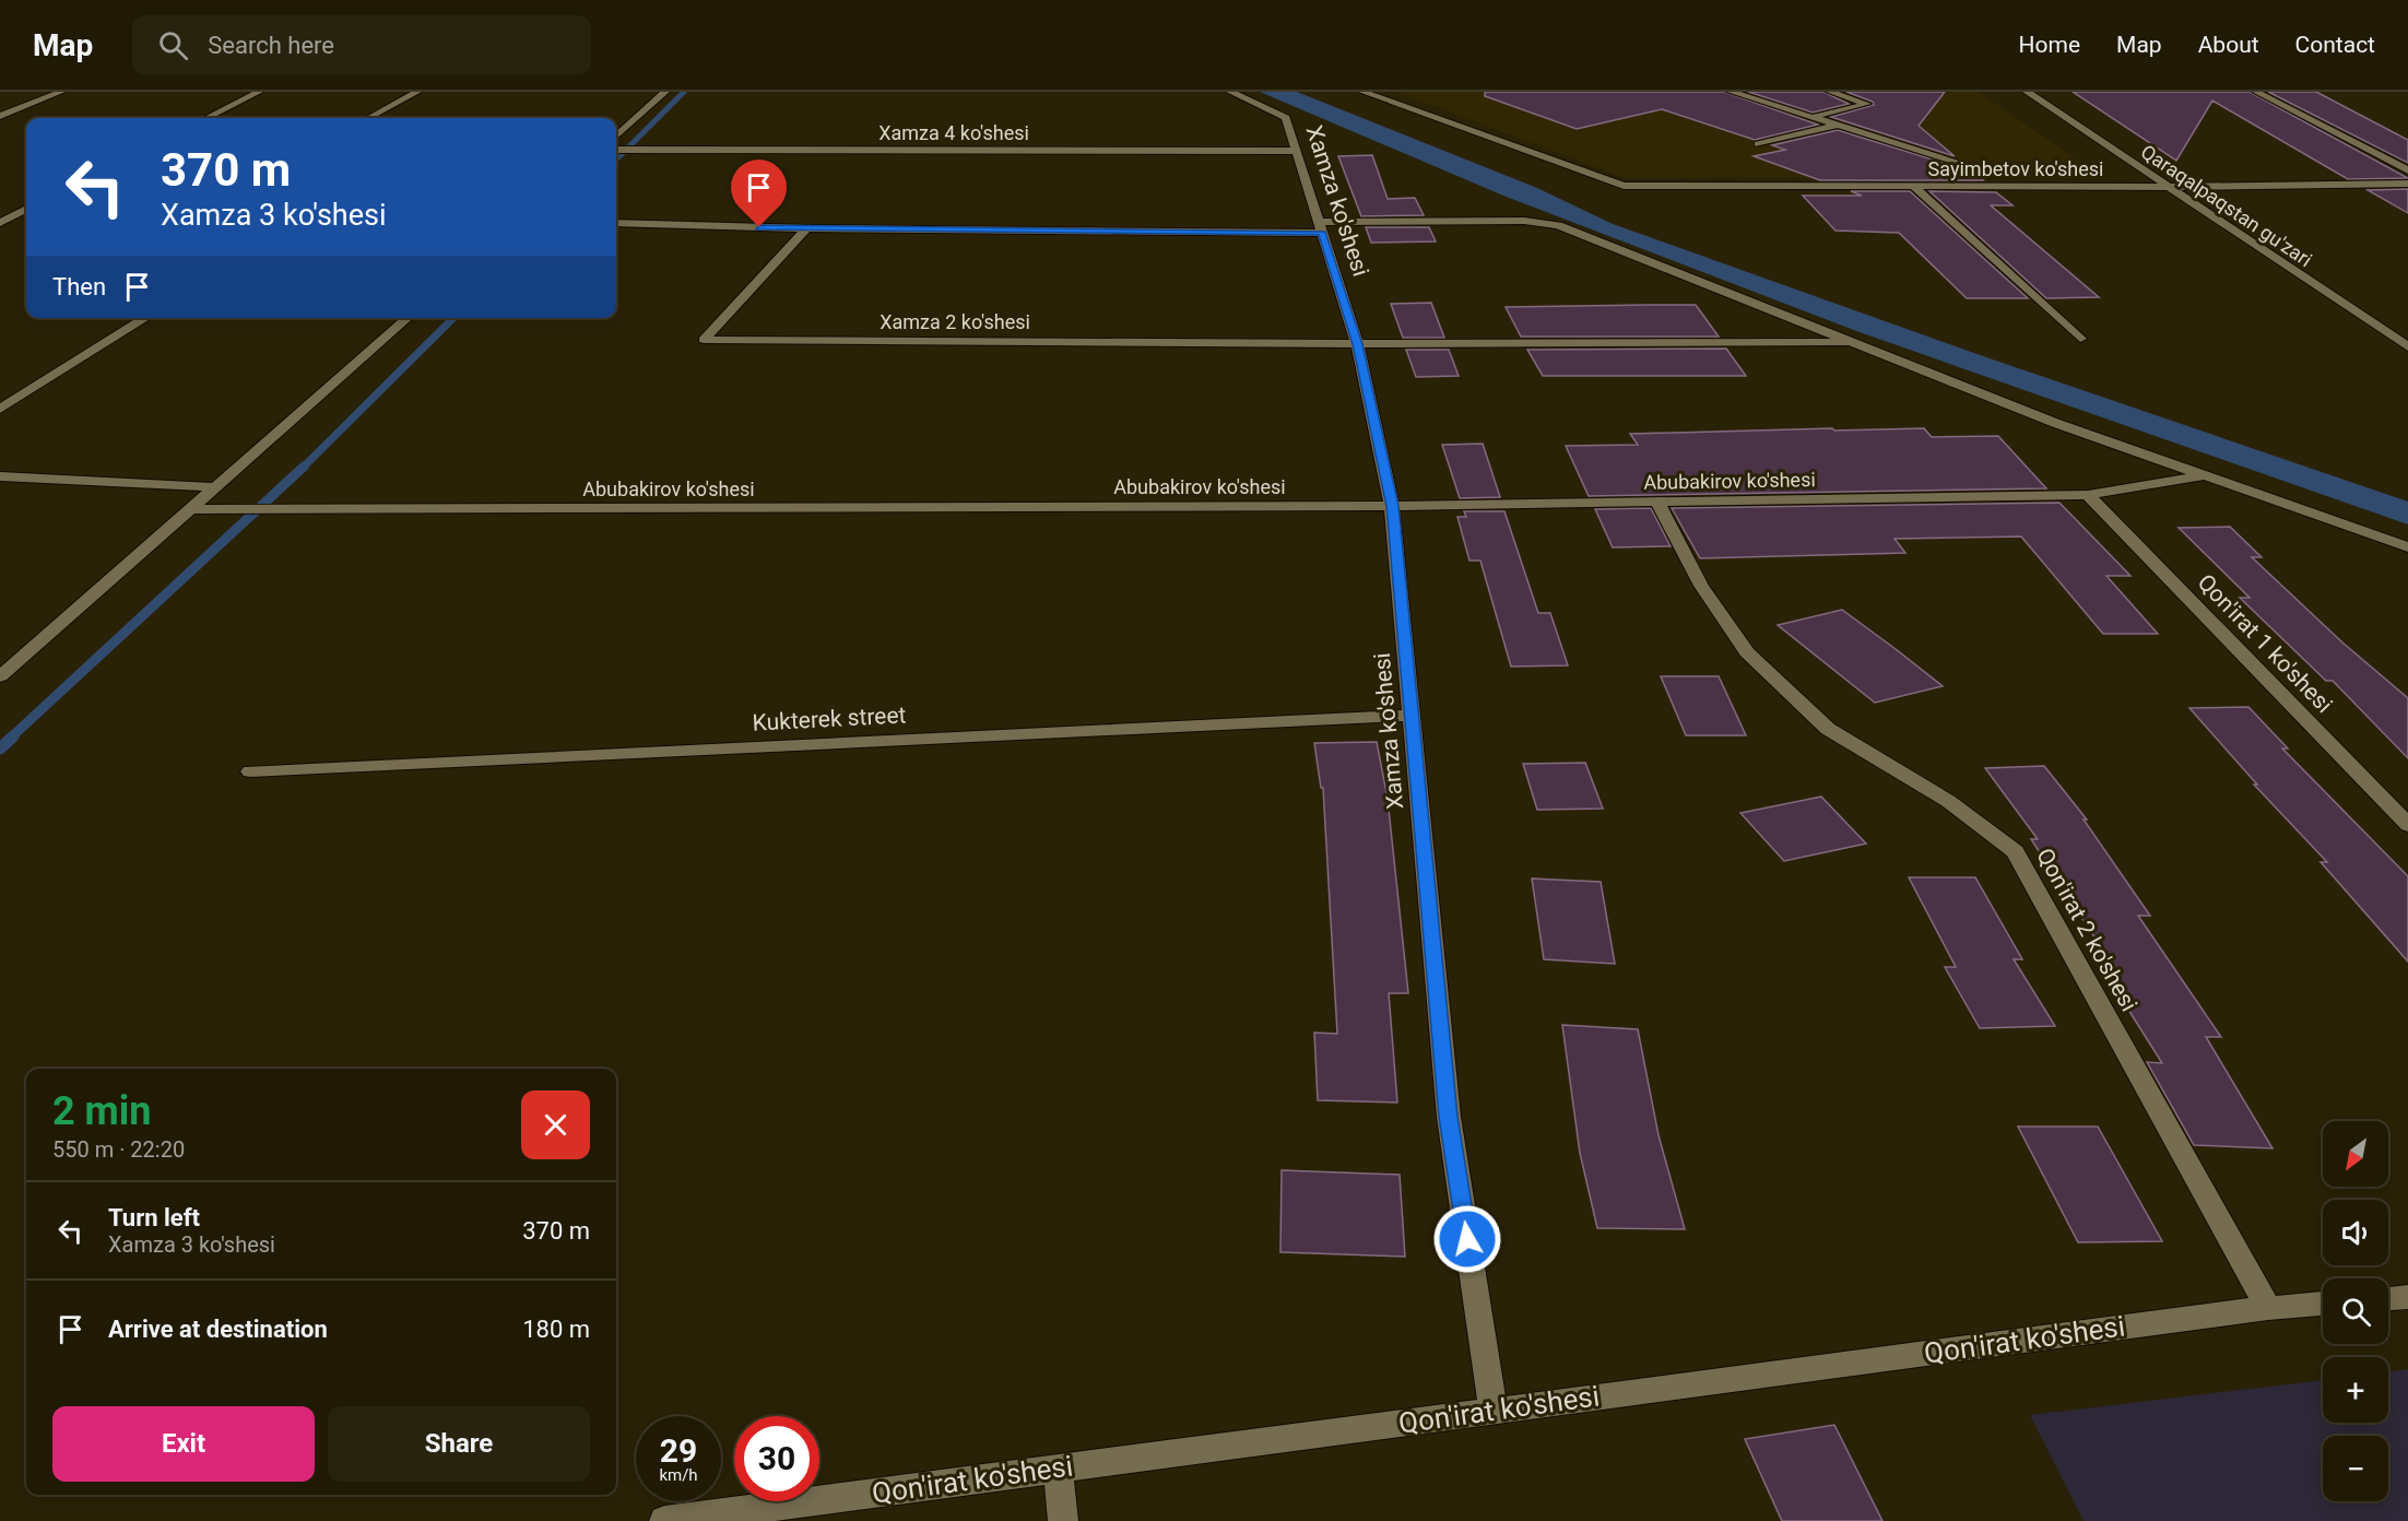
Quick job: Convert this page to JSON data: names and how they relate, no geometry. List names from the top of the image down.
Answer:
{
  "streets": {
    "street": [
      "Xamza 4 ko'shesi",
      "Sayimbetov ko'shesi",
      "Xamza ko'shesi",
      "Qaraqalpaqstan gu'zari",
      "Xamza 2 ko'shesi",
      "Abubakirov ko'shesi",
      "Qon'irat 1 ko'shesi",
      "Kukterek street",
      "Qon'irat 2 ko'shesi",
      "Qon'irat ko'shesi"
    ]
  },
  "crossings": [
    ["Xamza 4 ko'shesi", "Xamza ko'shesi"],
    ["Sayimbetov ko'shesi", "Qaraqalpaqstan gu'zari"],
    ["Xamza ko'shesi", "Xamza 2 ko'shesi"],
    ["Xamza ko'shesi", "Abubakirov ko'shesi"],
    ["Xamza ko'shesi", "Kukterek street"],
    ["Xamza ko'shesi", "Qon'irat ko'shesi"],
    ["Abubakirov ko'shesi", "Qon'irat 1 ko'shesi"],
    ["Abubakirov ko'shesi", "Qon'irat 2 ko'shesi"],
    ["Qon'irat 2 ko'shesi", "Qon'irat ko'shesi"]
  ],
  "north": "bottom left",
  "page": {
    "header": "Map",
    "search": "Search here",
    "nav": [
      "Home",
      "Map",
      "About",
      "Contact"
    ],
    "turn": ["370 m", "Xamza 3 ko'shesi"],
    "then": "Then",
    "heading": ["2 min", "550 m · 22:20"],
    "map_buttons": ["+", "−"],
    "list": [
      {
        "name": "Turn left",
        "note": "Xamza 3 ko'shesi",
        "value": "370 m"
      },
      {
        "name": "Arrive at destination",
        "value": "180 m"
      }
    ],
    "buttons": ["Exit", "Share"],
    "speed": "29 km/h",
    "limit": "30"
  }
}
